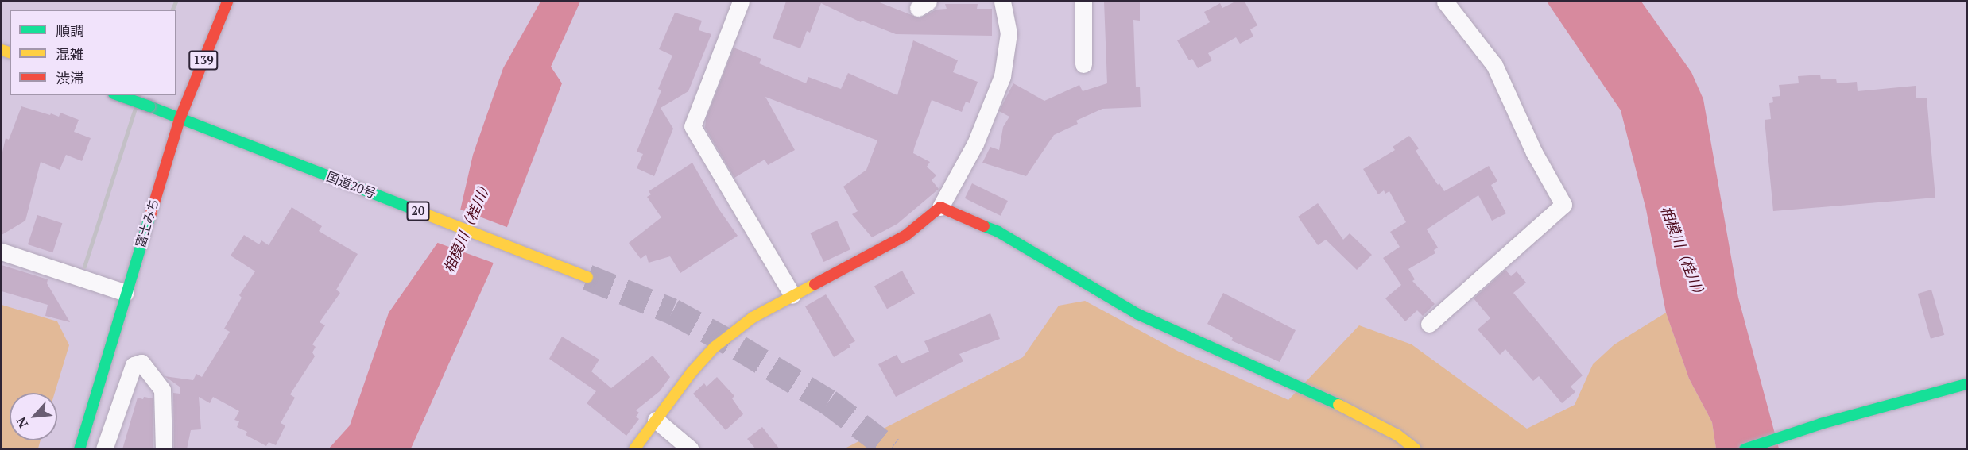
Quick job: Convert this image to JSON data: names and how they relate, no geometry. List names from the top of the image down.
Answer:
{
  "streets": {
    "main road": [
      "139",
      "国道20号",
      "20",
      "富士みち"
    ]
  },
  "crossings": [
    ["国道20号", "富士みち"]
  ],
  "water": ["相模川（桂川）"],
  "legend": ["順調", "混雑", "渋滞"],
  "north": "bottom left"
}
